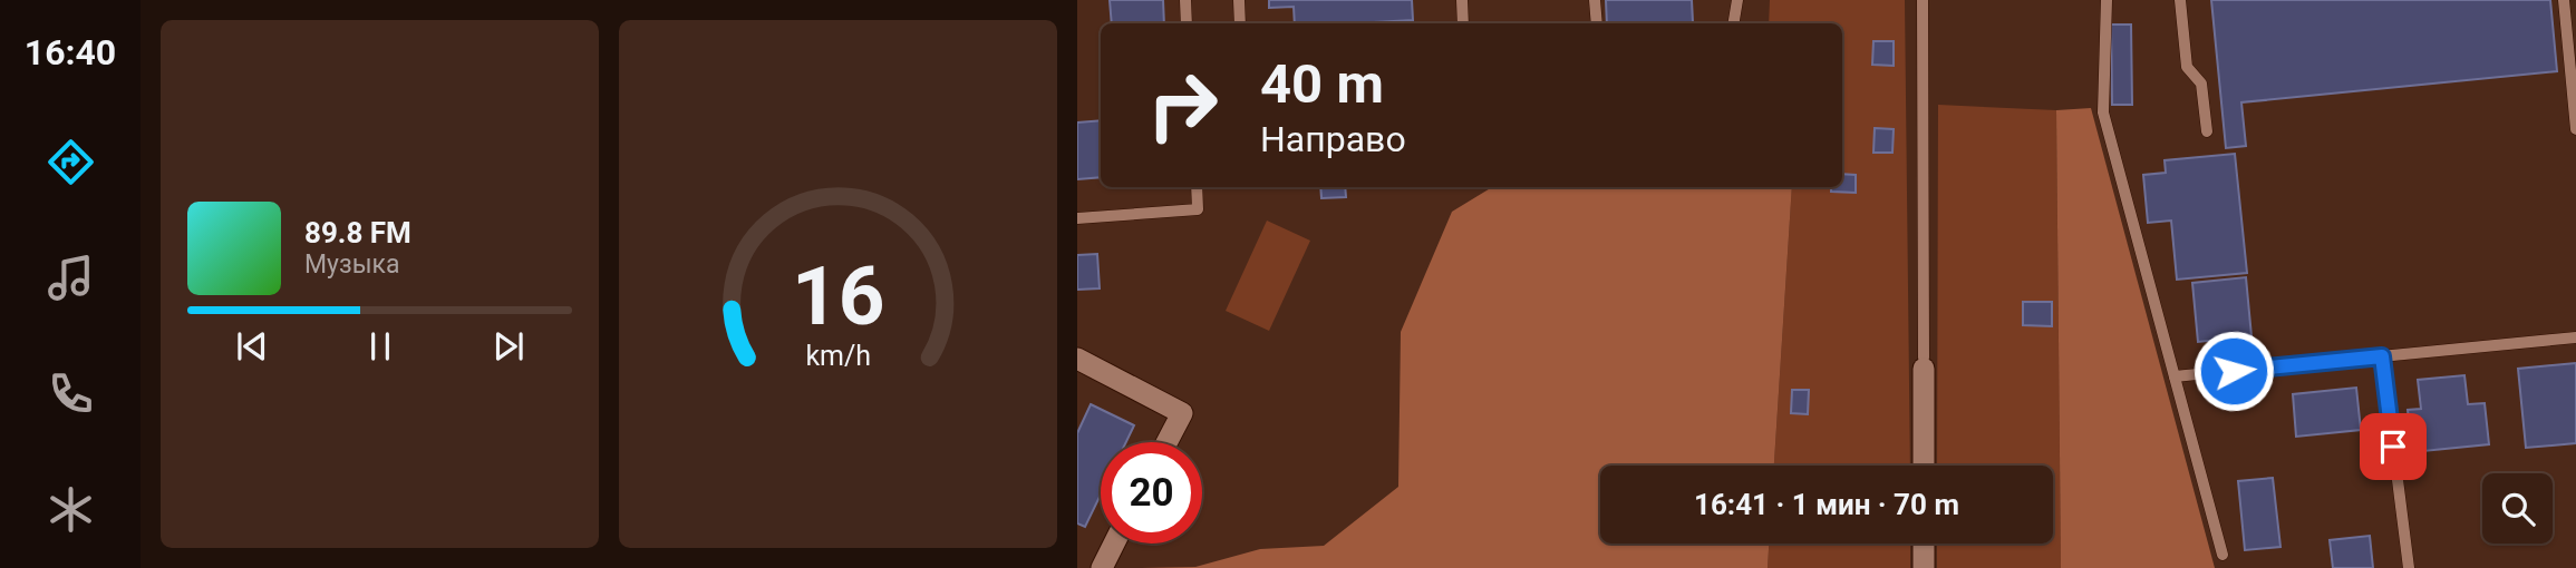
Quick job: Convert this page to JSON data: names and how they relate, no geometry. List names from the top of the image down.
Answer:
{
  "page": {
    "tabs": "16:40",
    "turn": ["40 m", "Направо"],
    "song": ["89.8 FM", "Музыка"],
    "limit": "20",
    "trip": "16:41 · 1 мин · 70 m",
    "gauge": ["16", "km/h"]
  }
}
